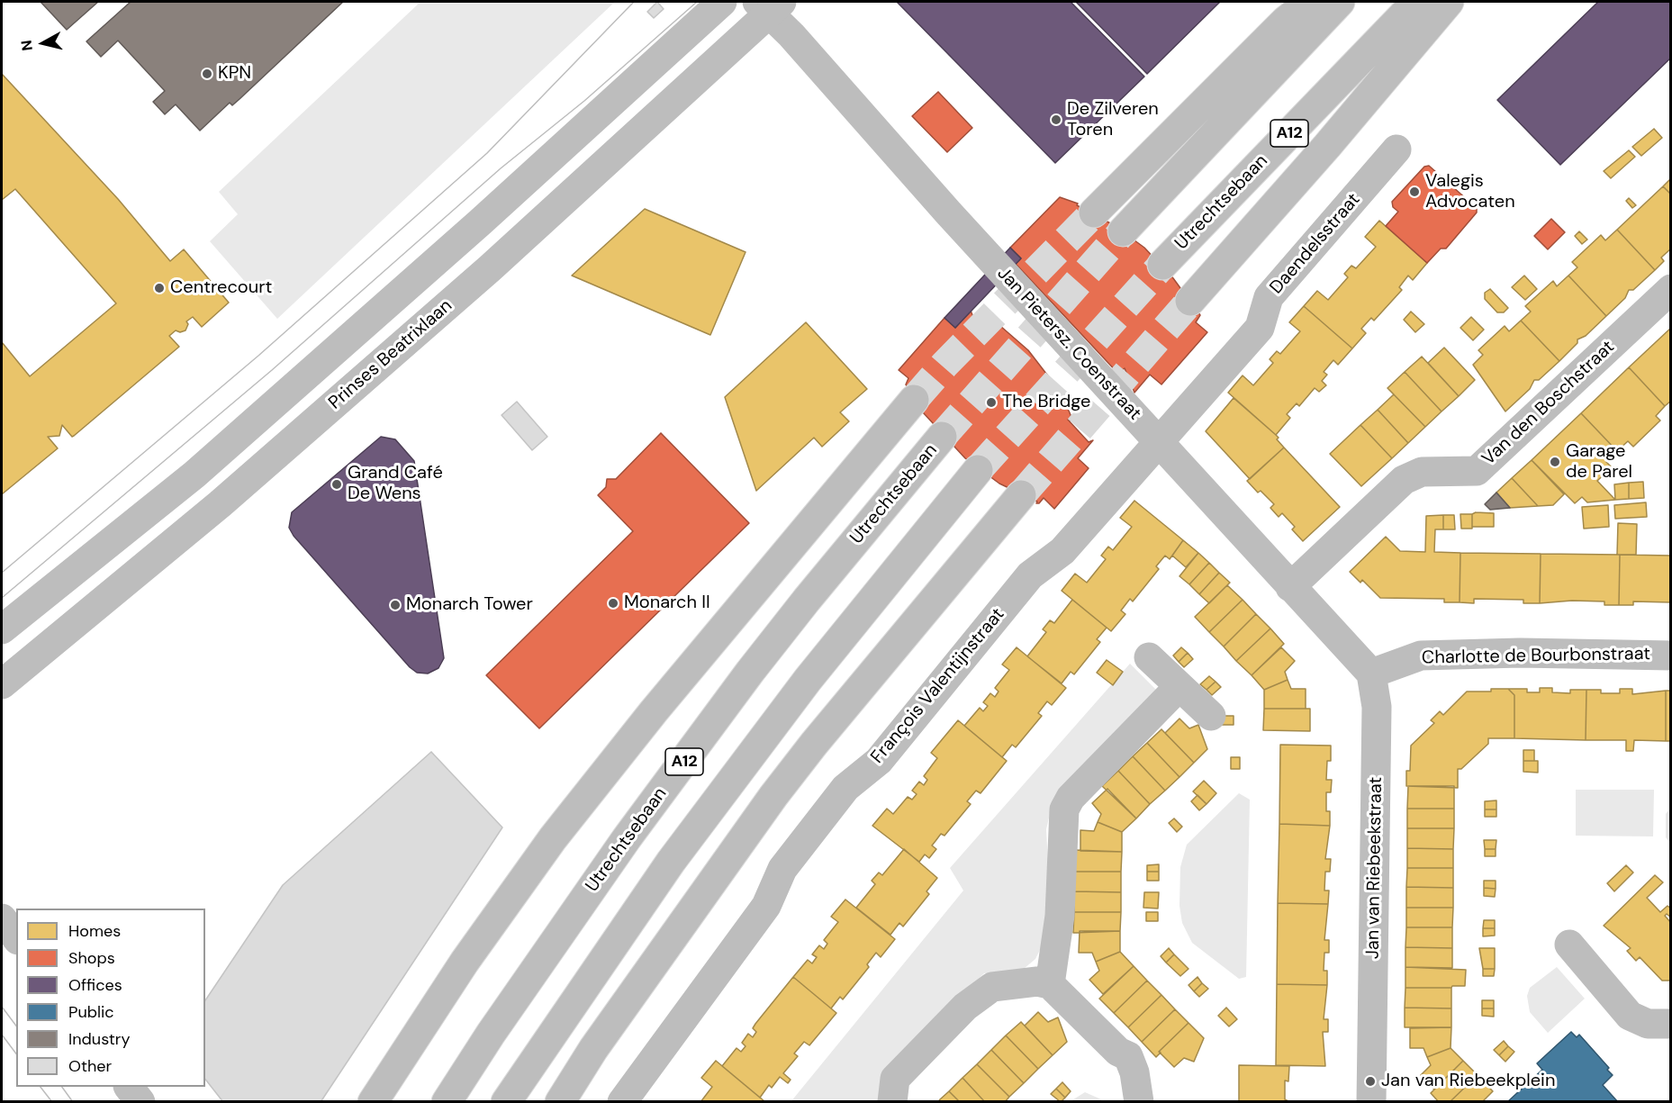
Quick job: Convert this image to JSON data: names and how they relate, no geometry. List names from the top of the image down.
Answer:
{
  "streets": {
    "street": [
      "A12",
      "Utrechtsebaan",
      "Daendelsstraat",
      "Jan Pietersz. Coenstraat",
      "Prinses Beatrixlaan",
      "Van den Boschstraat",
      "Charlotte de Bourbonstraat",
      "François Valentijnstraat",
      "Jan van Riebeekstraat"
    ]
  },
  "crossings": [
    ["Daendelsstraat", "Jan Pietersz. Coenstraat"],
    ["Daendelsstraat", "François Valentijnstraat"],
    ["Jan Pietersz. Coenstraat", "Prinses Beatrixlaan"],
    ["Jan Pietersz. Coenstraat", "Van den Boschstraat"],
    ["Jan Pietersz. Coenstraat", "Charlotte de Bourbonstraat"],
    ["Jan Pietersz. Coenstraat", "François Valentijnstraat"],
    ["Jan Pietersz. Coenstraat", "Jan van Riebeekstraat"],
    ["Charlotte de Bourbonstraat", "Jan van Riebeekstraat"]
  ],
  "places": [
    "KPN",
    "De Zilveren Toren",
    "Valegis Advocaten",
    "Centrecourt",
    "The Bridge",
    "Garage de Parel",
    "Grand Café De Wens",
    "Monarch II",
    "Monarch Tower",
    "Jan van Riebeekplein"
  ],
  "legend": [
    "Homes",
    "Shops",
    "Offices",
    "Public",
    "Industry",
    "Other"
  ],
  "north": "left"
}
